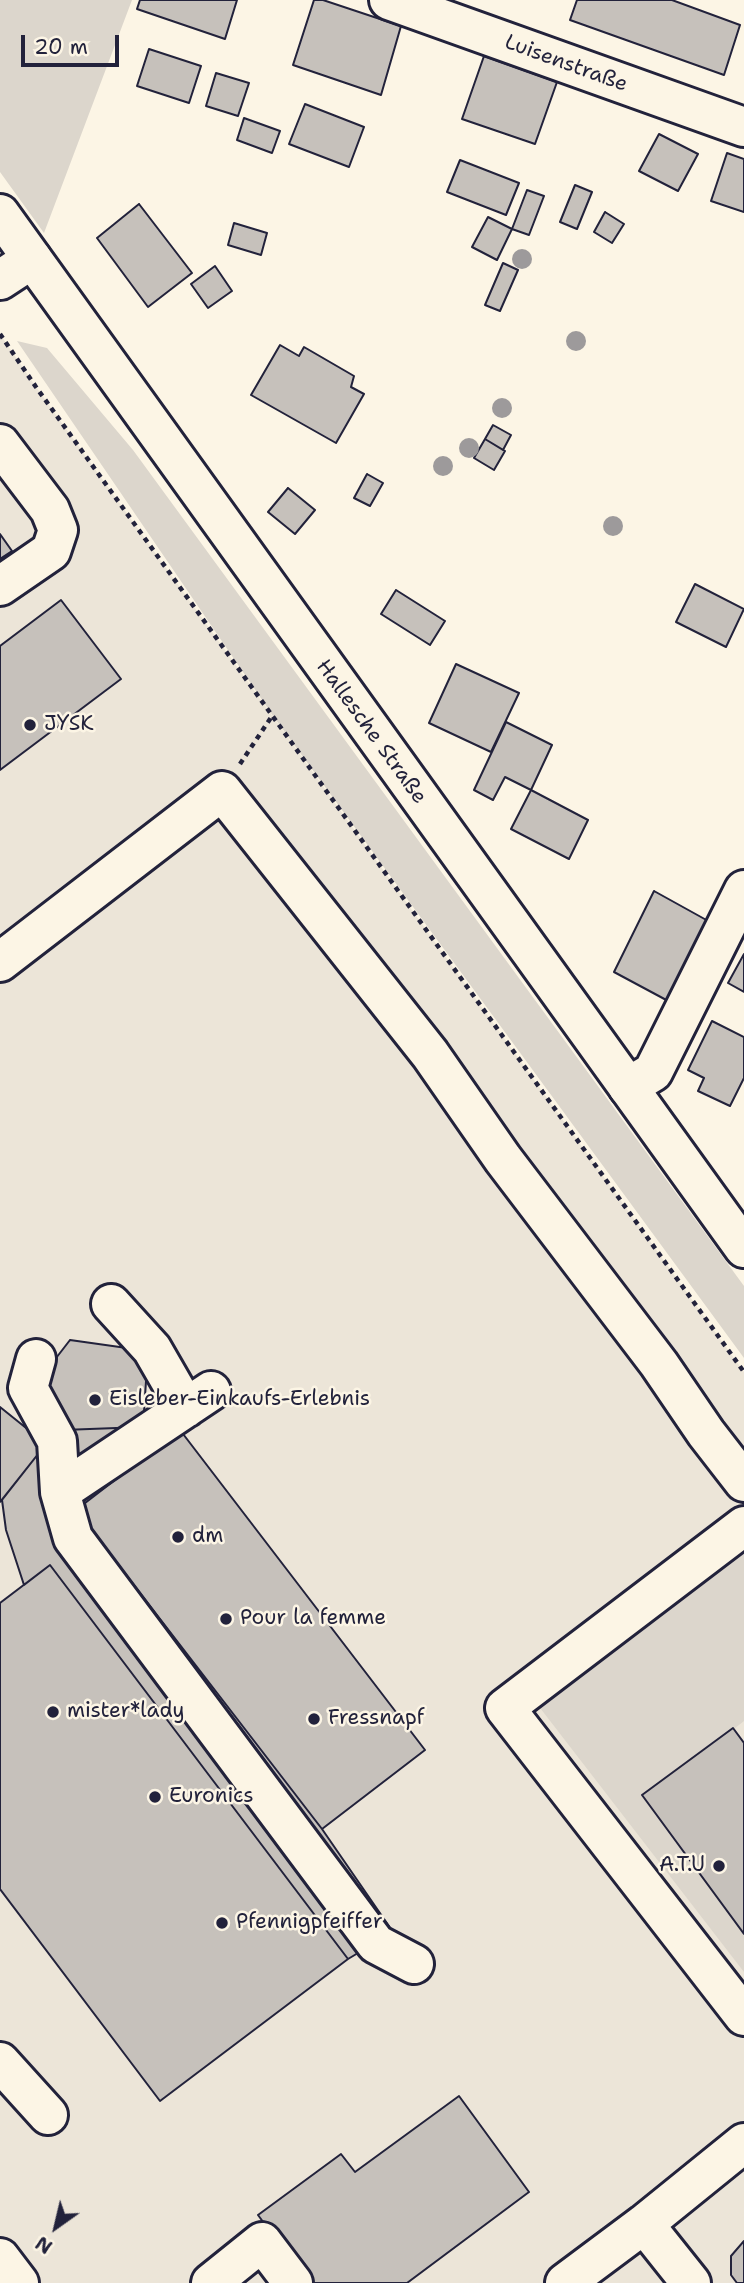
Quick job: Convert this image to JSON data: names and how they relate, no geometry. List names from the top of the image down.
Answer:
{
  "streets": {
    "street": ["Luisenstraße", "Hallesche Straße"]
  },
  "places": [
    "JYSK",
    "Eisleber-Einkaufs-Erlebnis",
    "dm",
    "Pour la femme",
    "mister*lady",
    "Fressnapf",
    "Euronics",
    "A.T.U",
    "Pfennigpfeiffer"
  ],
  "scale_bar": "20 m",
  "north": "bottom left"
}
